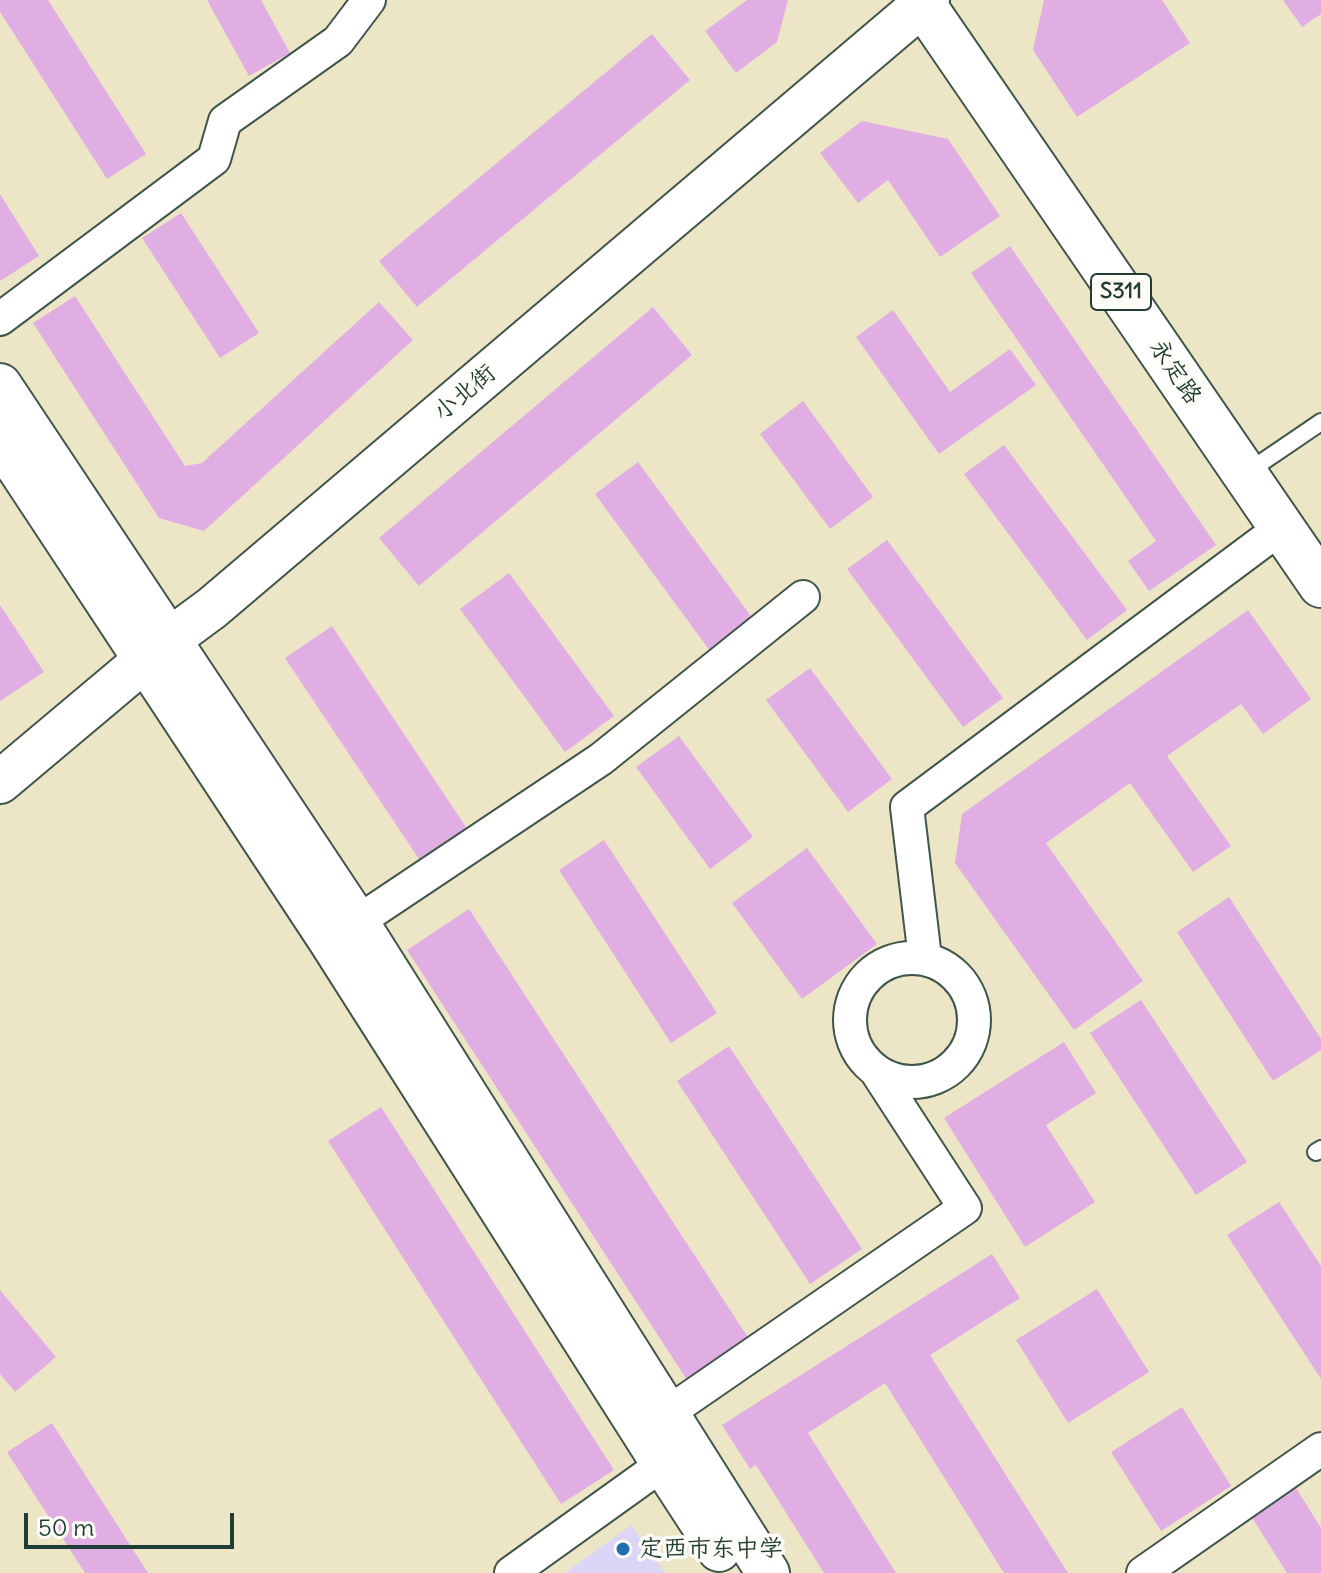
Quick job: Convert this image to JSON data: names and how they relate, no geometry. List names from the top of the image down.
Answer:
{
  "streets": {
    "main road": ["S311", "永定路"],
    "street": ["小北街"]
  },
  "crossings": [
    ["永定路", "小北街"]
  ],
  "places": ["定西市东中学"],
  "scale_bar": "50 m"
}
